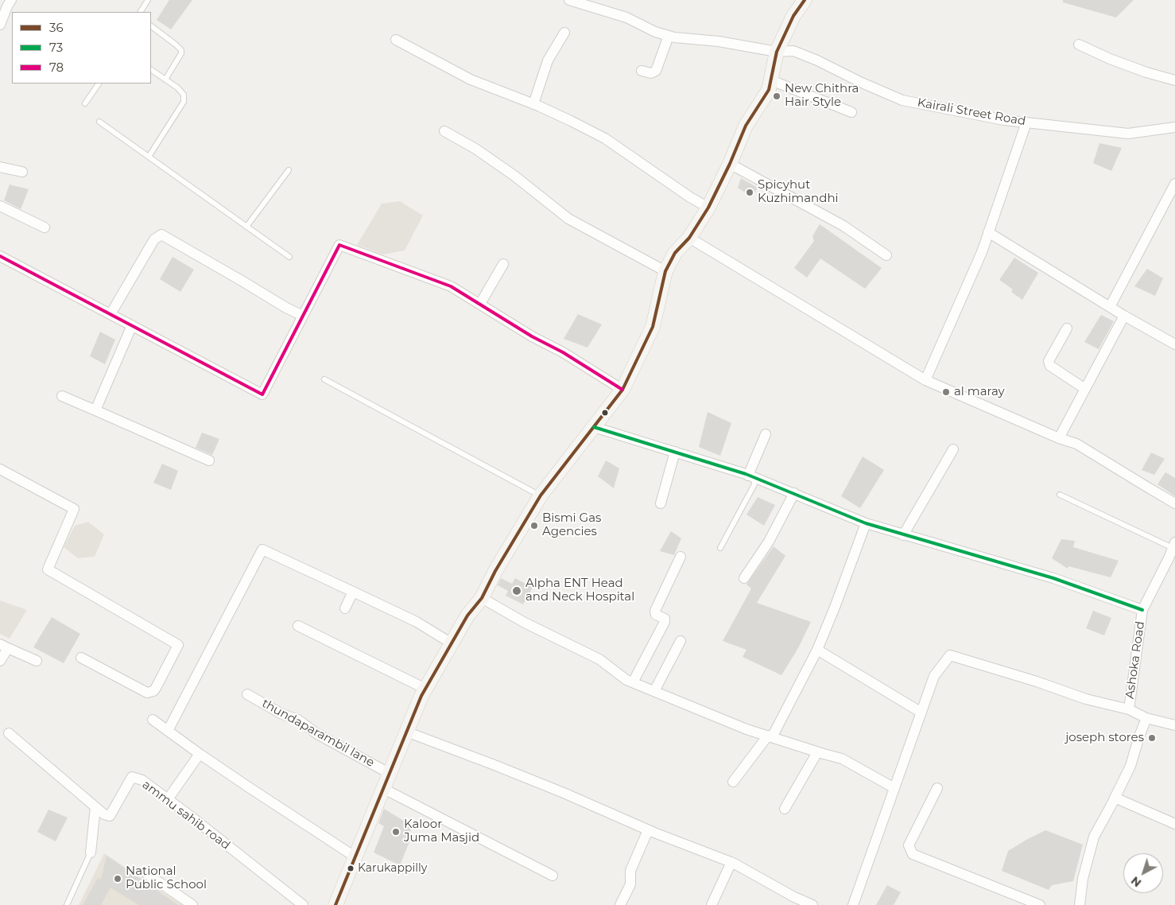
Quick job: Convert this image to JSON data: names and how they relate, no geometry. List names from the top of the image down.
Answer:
{
  "streets": {
    "street": [
      "Kairali Street Road",
      "Ashoka Road",
      "thundaparambil lane",
      "ammu sahib road"
    ]
  },
  "places": [
    "New Chithra Hair Style",
    "Spicyhut Kuzhimandhi",
    "al maray",
    "Bismi Gas Agencies",
    "Alpha ENT Head and Neck Hospital",
    "joseph stores",
    "Kaloor Juma Masjid",
    "Karukappilly",
    "National Public School"
  ],
  "lines": ["transit line 36", "transit line 78", "transit line 73"],
  "legend": ["36", "73", "78"],
  "north": "bottom left"
}
